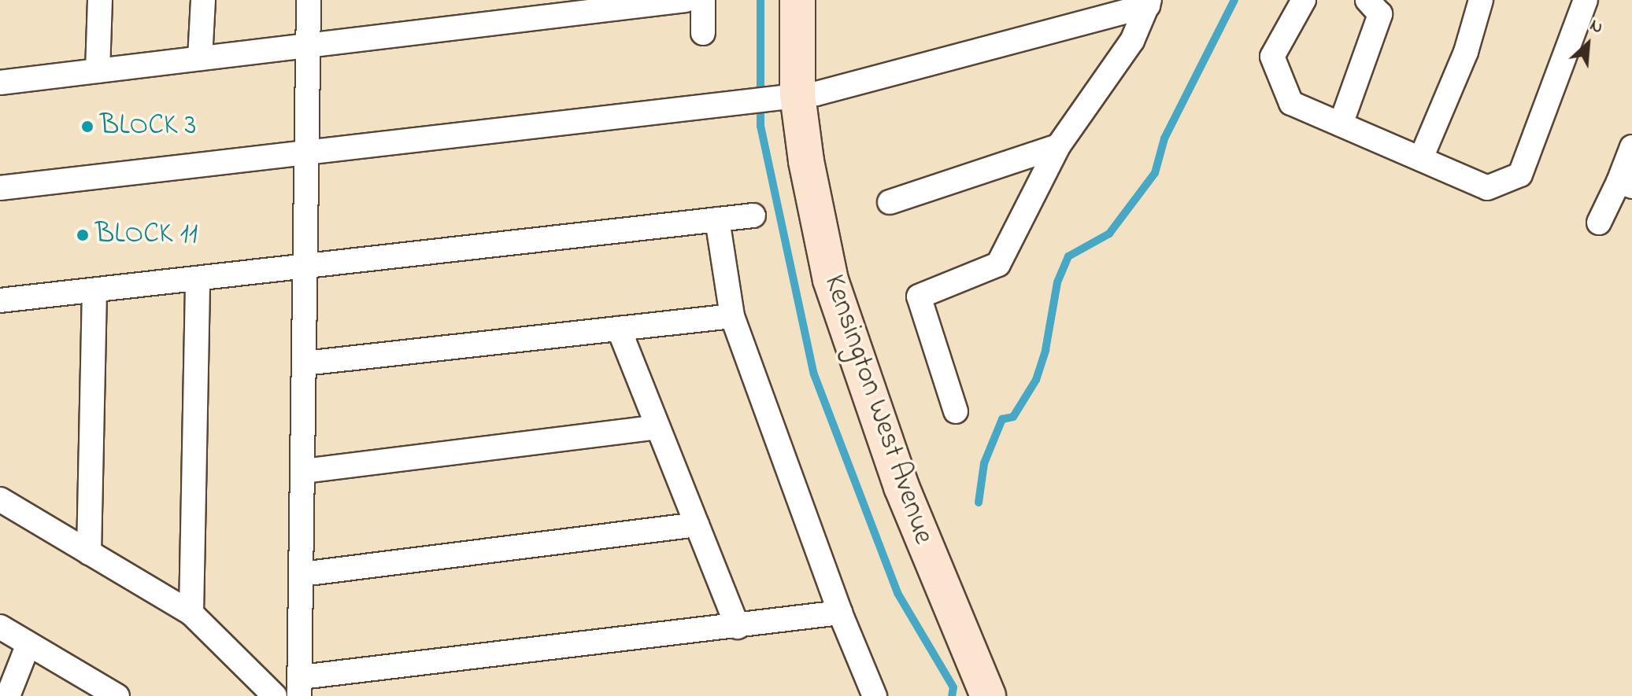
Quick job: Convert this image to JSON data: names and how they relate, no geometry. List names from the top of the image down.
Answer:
{
  "streets": {
    "street": ["Kensington West Avenue"]
  },
  "places": ["BLOCK 3", "BLOCK 11"],
  "north": "top right"
}
